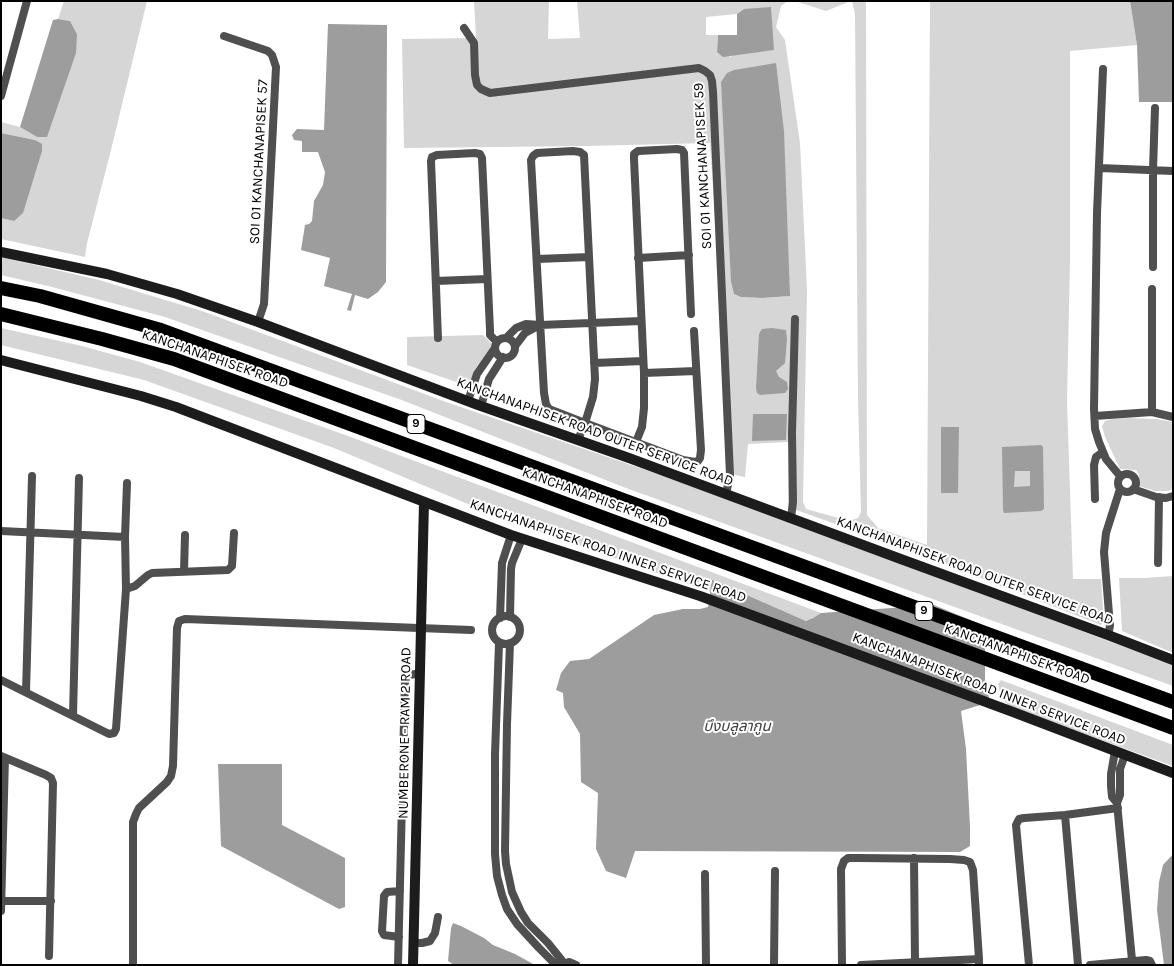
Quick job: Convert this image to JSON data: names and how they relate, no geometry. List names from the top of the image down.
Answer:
{
  "streets": {
    "highway": ["KANCHANAPHISEK ROAD", "9"],
    "main road": ["KANCHANAPHISEK ROAD OUTER SERVICE ROAD", "KANCHANAPHISEK ROAD INNER SERVICE ROAD", "NUMBERONE - RAM 2 ROAD"],
    "street": ["SOI 01 KANCHANAPISEK 57", "SOI 01 KANCHANAPISEK 59"]
  },
  "crossings": [
    ["SOI 01 KANCHANAPISEK 57", "KANCHANAPHISEK ROAD OUTER SERVICE ROAD"],
    ["SOI 01 KANCHANAPISEK 59", "KANCHANAPHISEK ROAD OUTER SERVICE ROAD"],
    ["KANCHANAPHISEK ROAD INNER SERVICE ROAD", "NUMBERONE - RAM 2 ROAD"]
  ],
  "water": ["บึงบลูลากูน"]
}
